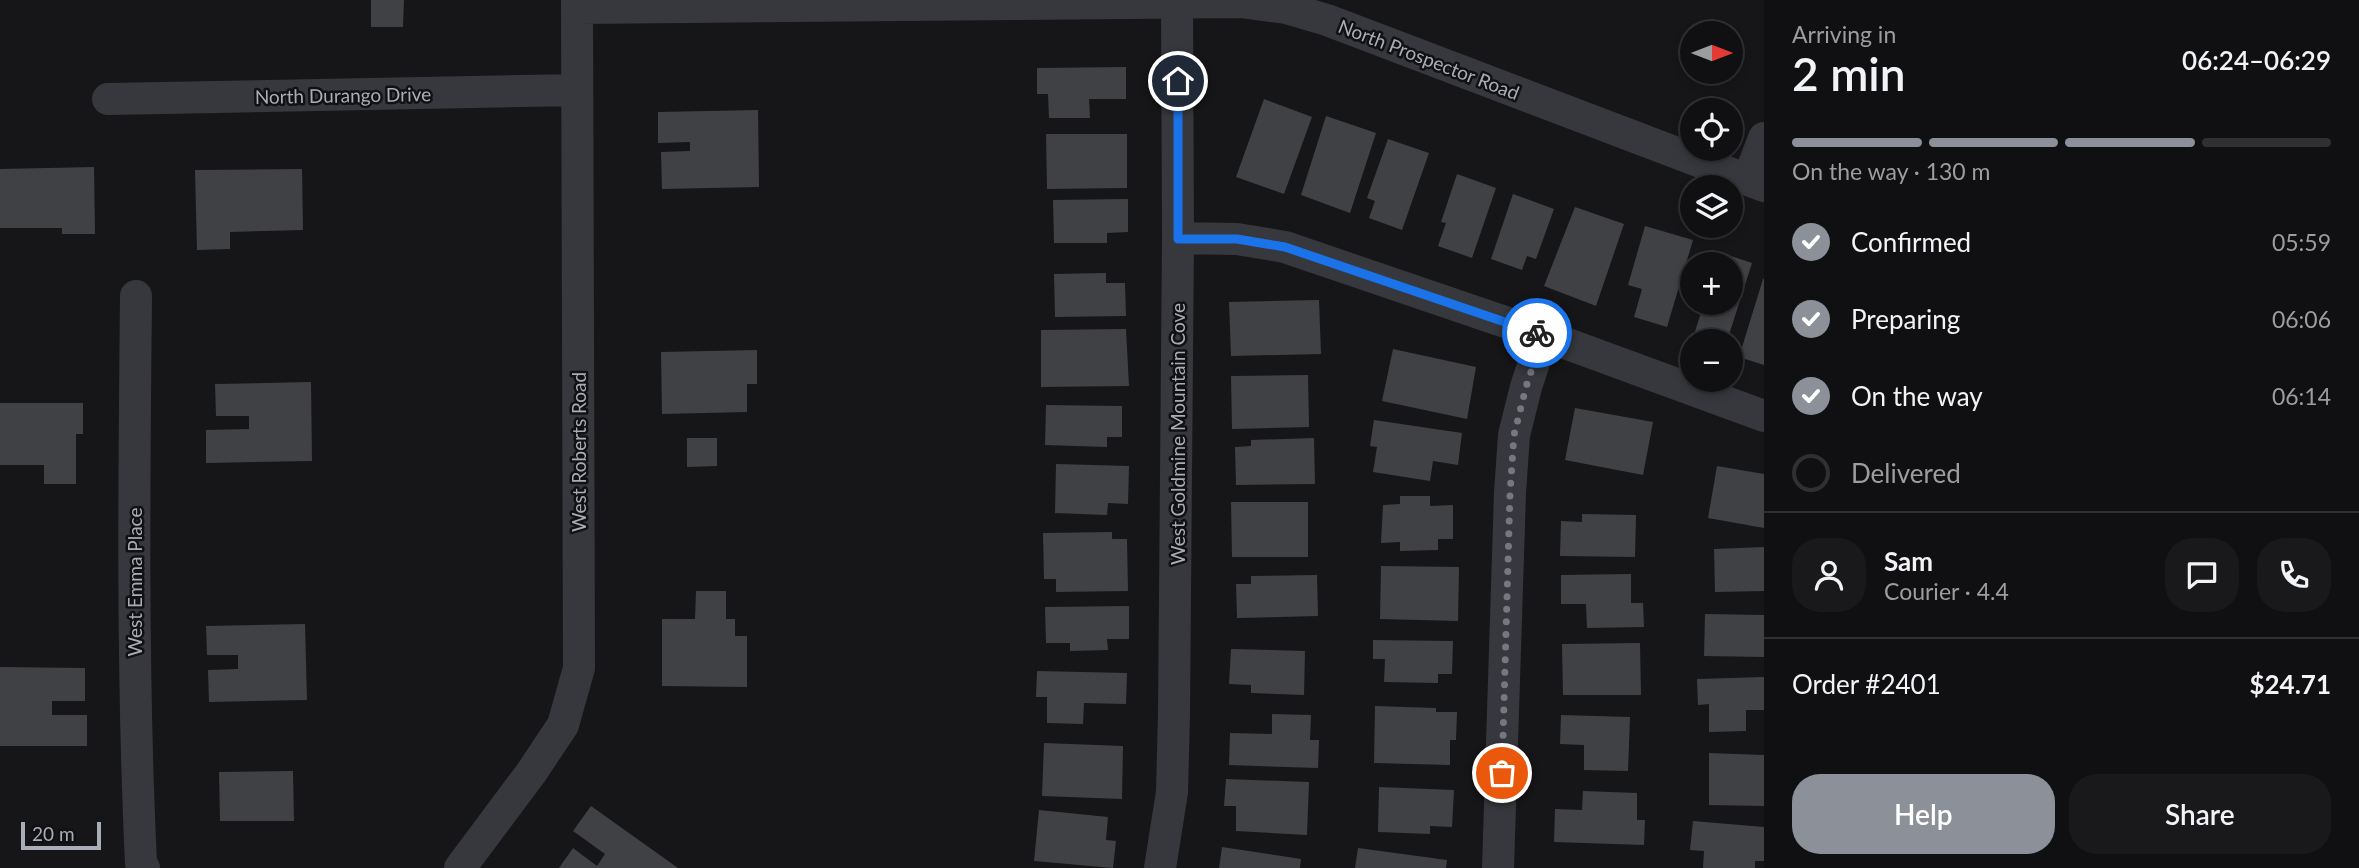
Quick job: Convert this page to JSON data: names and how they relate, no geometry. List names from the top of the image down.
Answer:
{
  "streets": {
    "street": [
      "North Prospector Road",
      "North Durango Drive",
      "West Goldmine Mountain Cove",
      "West Roberts Road",
      "West Emma Place"
    ]
  },
  "crossings": [
    ["North Prospector Road", "West Goldmine Mountain Cove"],
    ["North Prospector Road", "West Roberts Road"],
    ["North Durango Drive", "West Roberts Road"]
  ],
  "scale_bar": "20 m",
  "north": "right",
  "page": {
    "heading": ["2 min", "Arriving in", "06:24–06:29"],
    "panel": [
      "Sam",
      "Courier · 4.4",
      "Order #2401",
      "$24.71"
    ],
    "map_buttons": ["+", "−"],
    "bar": "On the way · 130 m",
    "list": [
      ["Confirmed", "05:59"],
      ["Preparing", "06:06"],
      ["On the way", "06:14"],
      "Delivered"
    ],
    "buttons": ["Help", "Share"],
    "scale": "20 m"
  }
}
